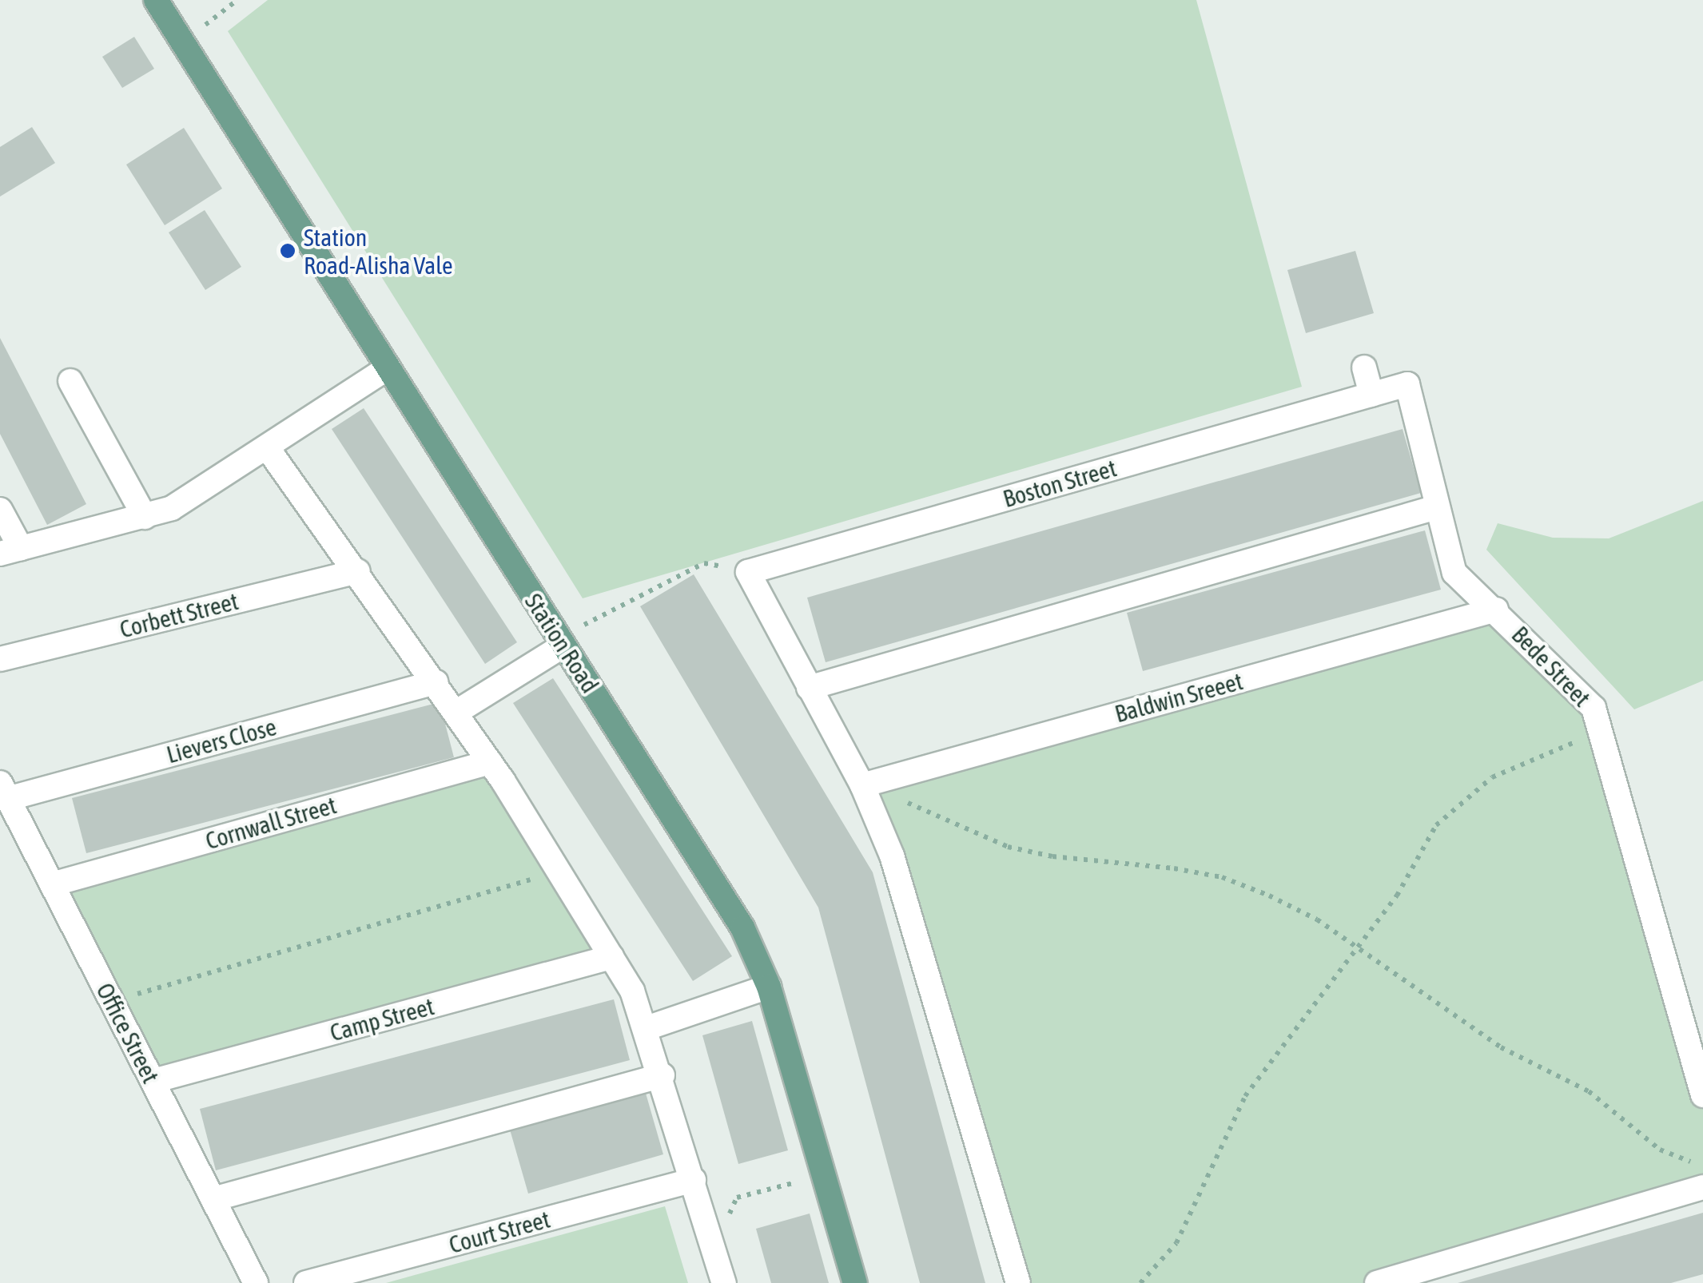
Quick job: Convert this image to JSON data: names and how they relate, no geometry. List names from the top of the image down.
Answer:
{
  "streets": {
    "main road": ["Station Road"],
    "street": [
      "Boston Street",
      "Corbett Street",
      "Bede Street",
      "Baldwin Sreeet",
      "Lievers Close",
      "Cornwall Street",
      "Camp Street",
      "Office Street",
      "Court Street"
    ]
  },
  "crossings": [
    ["Boston Street", "Bede Street"],
    ["Bede Street", "Baldwin Sreeet"],
    ["Lievers Close", "Office Street"],
    ["Cornwall Street", "Office Street"],
    ["Camp Street", "Office Street"]
  ],
  "places": ["Station Road-Alisha Vale"]
}
